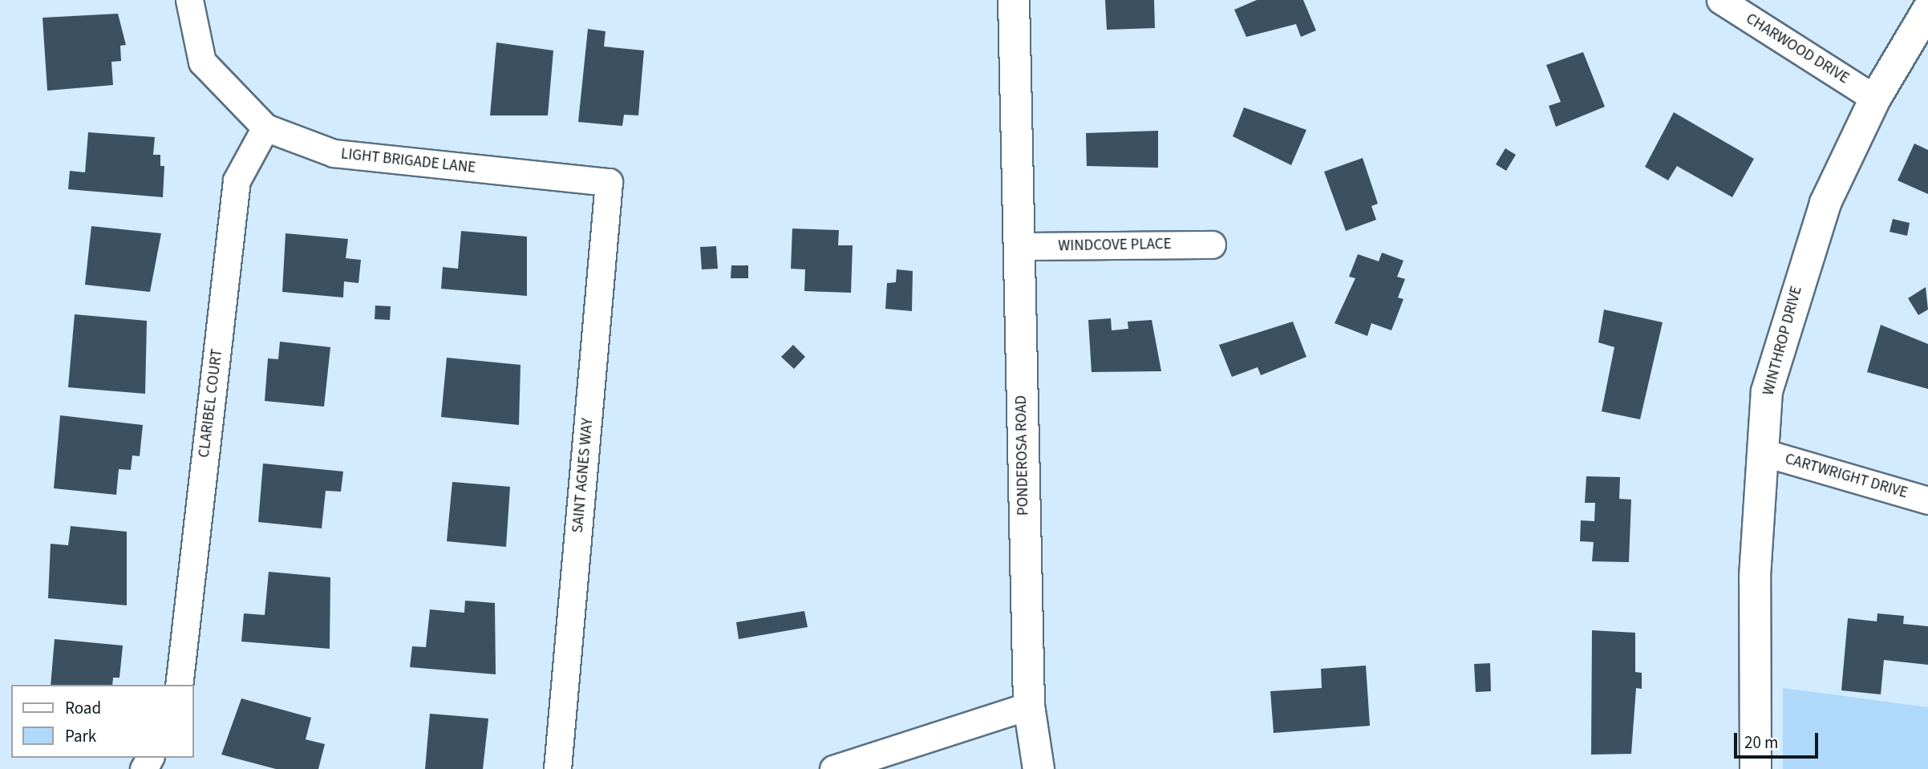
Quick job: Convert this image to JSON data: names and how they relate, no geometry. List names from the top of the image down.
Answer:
{
  "streets": {
    "street": [
      "CHARWOOD DRIVE",
      "LIGHT BRIGADE LANE",
      "WINDCOVE PLACE",
      "WINTHROP DRIVE",
      "CLARIBEL COURT",
      "PONDEROSA ROAD",
      "SAINT AGNES WAY",
      "CARTWRIGHT DRIVE"
    ]
  },
  "crossings": [
    ["CHARWOOD DRIVE", "WINTHROP DRIVE"],
    ["LIGHT BRIGADE LANE", "CLARIBEL COURT"],
    ["LIGHT BRIGADE LANE", "SAINT AGNES WAY"],
    ["WINDCOVE PLACE", "PONDEROSA ROAD"],
    ["WINTHROP DRIVE", "CARTWRIGHT DRIVE"]
  ],
  "legend": ["Road", "Park"],
  "scale_bar": "20 m"
}
